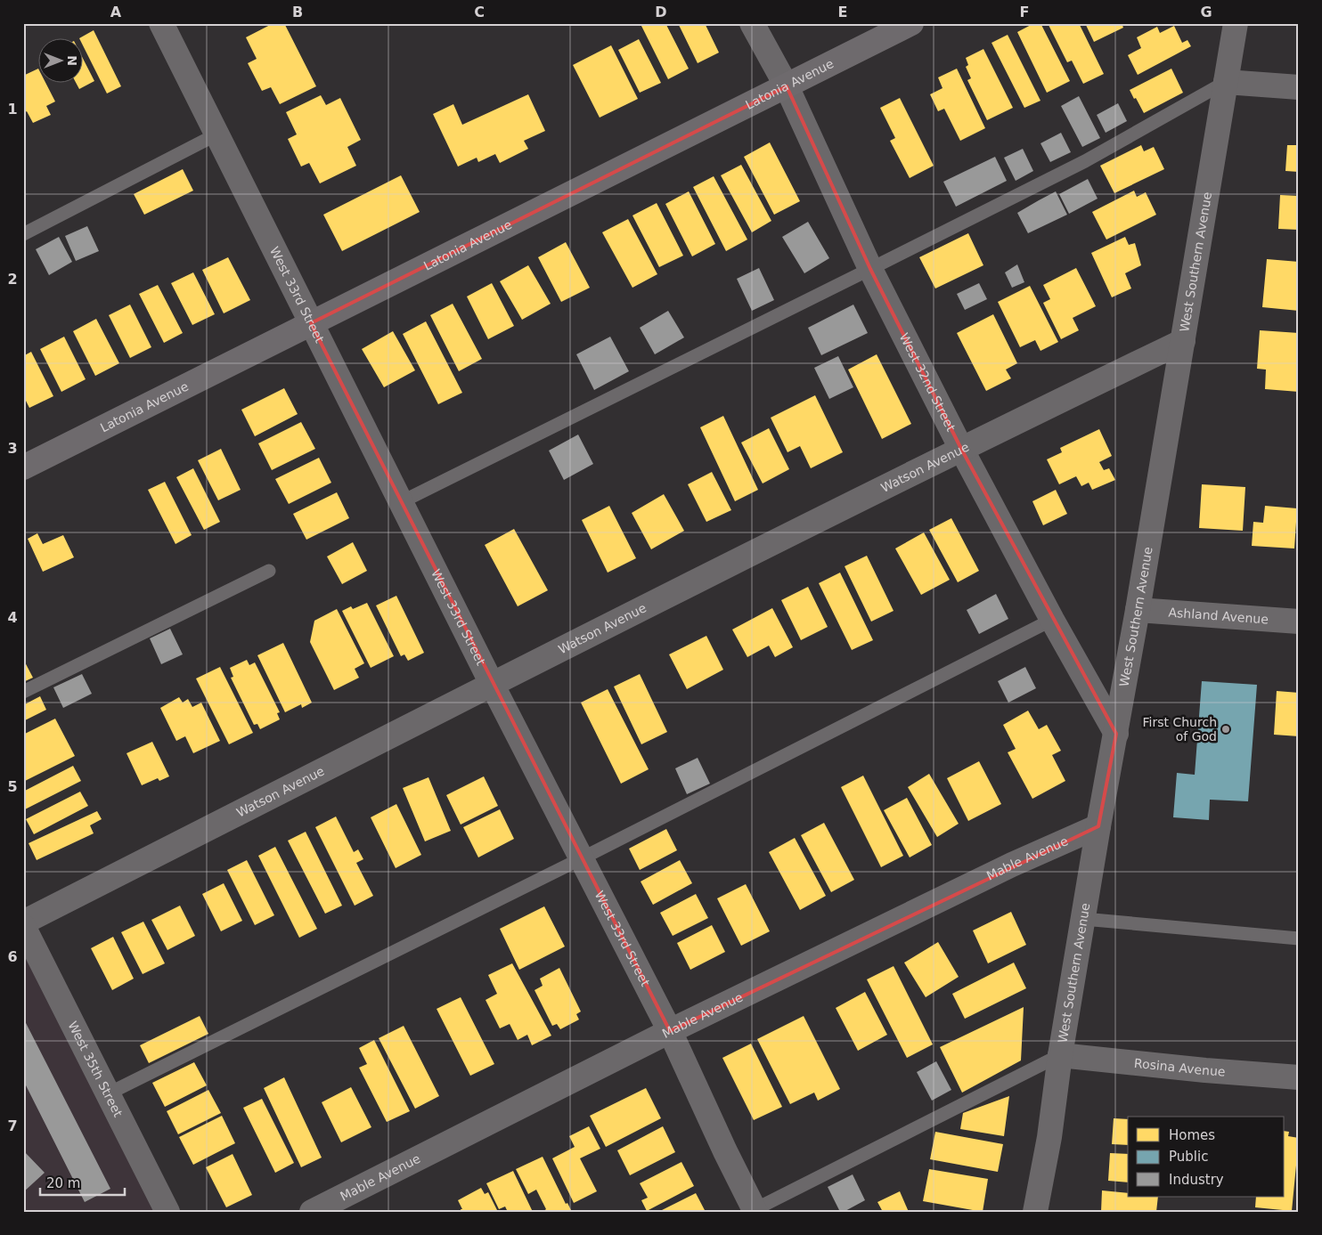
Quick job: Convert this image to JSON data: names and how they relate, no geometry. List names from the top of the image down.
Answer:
{
  "streets": {
    "street": [
      "Latonia Avenue",
      "West Southern Avenue",
      "West 33rd Street",
      "West 32nd Street",
      "Watson Avenue",
      "Ashland Avenue",
      "Mable Avenue",
      "Rosina Avenue",
      "West 35th Street"
    ]
  },
  "crossings": [
    ["Latonia Avenue", "West 33rd Street"],
    ["Latonia Avenue", "West 32nd Street"],
    ["West Southern Avenue", "West 32nd Street"],
    ["West Southern Avenue", "Watson Avenue"],
    ["West Southern Avenue", "Ashland Avenue"],
    ["West Southern Avenue", "Mable Avenue"],
    ["West Southern Avenue", "Rosina Avenue"],
    ["West 33rd Street", "Watson Avenue"],
    ["West 33rd Street", "Mable Avenue"],
    ["West 32nd Street", "Watson Avenue"]
  ],
  "places": ["First Church of God"],
  "legend": ["Homes", "Public", "Industry"],
  "scale_bar": "20 m",
  "north": "right",
  "grid": {
    "columns": [
      "A",
      "B",
      "C",
      "D",
      "E",
      "F",
      "G"
    ],
    "rows": [
      "1",
      "2",
      "3",
      "4",
      "5",
      "6",
      "7"
    ]
  }
}
